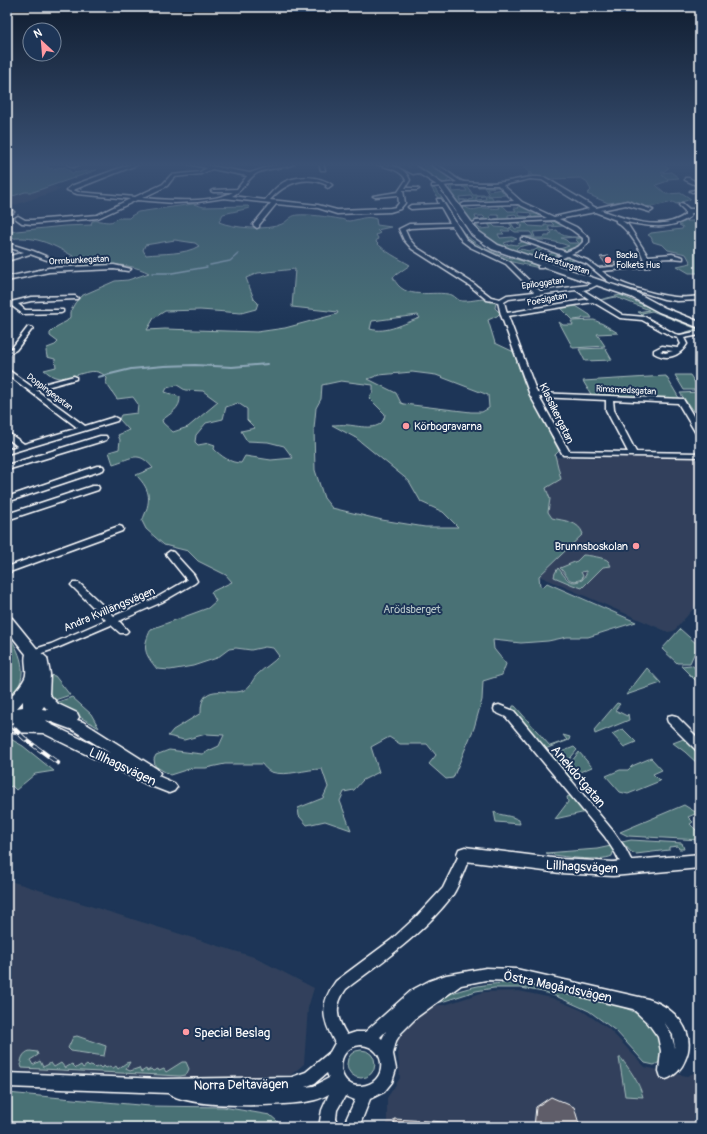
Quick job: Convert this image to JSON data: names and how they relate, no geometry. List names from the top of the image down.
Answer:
{
  "streets": {
    "street": [
      "Ormbunkegatan",
      "Litteraturgatan",
      "Epiloggatan",
      "Poesigatan",
      "Rimsmedsgatan",
      "Doppingegatan",
      "Klassikergatan",
      "Andra Kvillängsvägen",
      "Lillhagsvägen",
      "Anekdotgatan",
      "Östra Magårdsvägen",
      "Norra Deltavägen"
    ]
  },
  "crossings": [
    ["Litteraturgatan", "Epiloggatan"],
    ["Epiloggatan", "Klassikergatan"],
    ["Poesigatan", "Klassikergatan"],
    ["Rimsmedsgatan", "Klassikergatan"],
    ["Lillhagsvägen", "Anekdotgatan"],
    ["Östra Magårdsvägen", "Norra Deltavägen"]
  ],
  "parks": ["Arödsberget"],
  "places": [
    "Backa Folkets Hus",
    "Körbogravarna",
    "Brunnsboskolan",
    "Special Beslag"
  ],
  "north": "top left"
}
